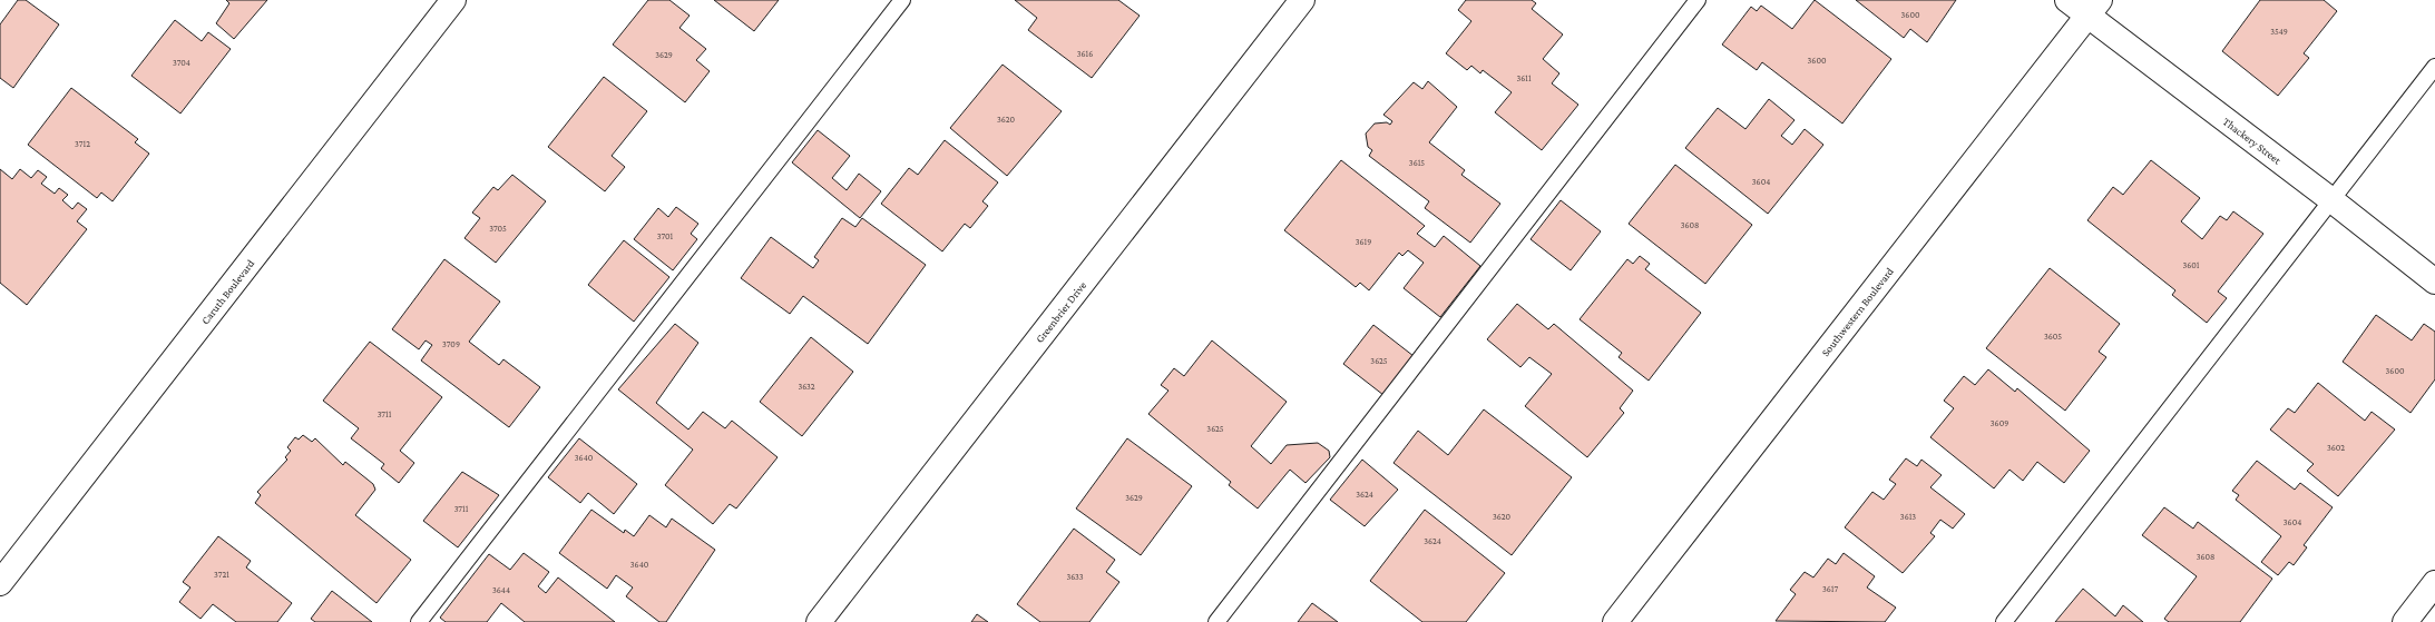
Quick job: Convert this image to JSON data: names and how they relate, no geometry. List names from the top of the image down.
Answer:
{
  "streets": {
    "street": [
      "Thackery Street",
      "Caruth Boulevard",
      "Greenbrier Drive",
      "Southwestern Boulevard"
    ]
  },
  "crossings": [
    ["Thackery Street", "Southwestern Boulevard"]
  ],
  "house_numbers": [
    "3600",
    "3549",
    "3616",
    "3629",
    "3600",
    "3704",
    "3611",
    "3620",
    "3712",
    "3615",
    "3604",
    "3608",
    "3705",
    "3701",
    "3619",
    "3601",
    "3605",
    "3709",
    "3625",
    "3600",
    "3632",
    "3711",
    "3609",
    "3625",
    "3602",
    "3640",
    "3624",
    "3629",
    "3711",
    "3620",
    "3613",
    "3604",
    "3624",
    "3608",
    "3640",
    "3721",
    "3633",
    "3617",
    "3644"
  ]
}
